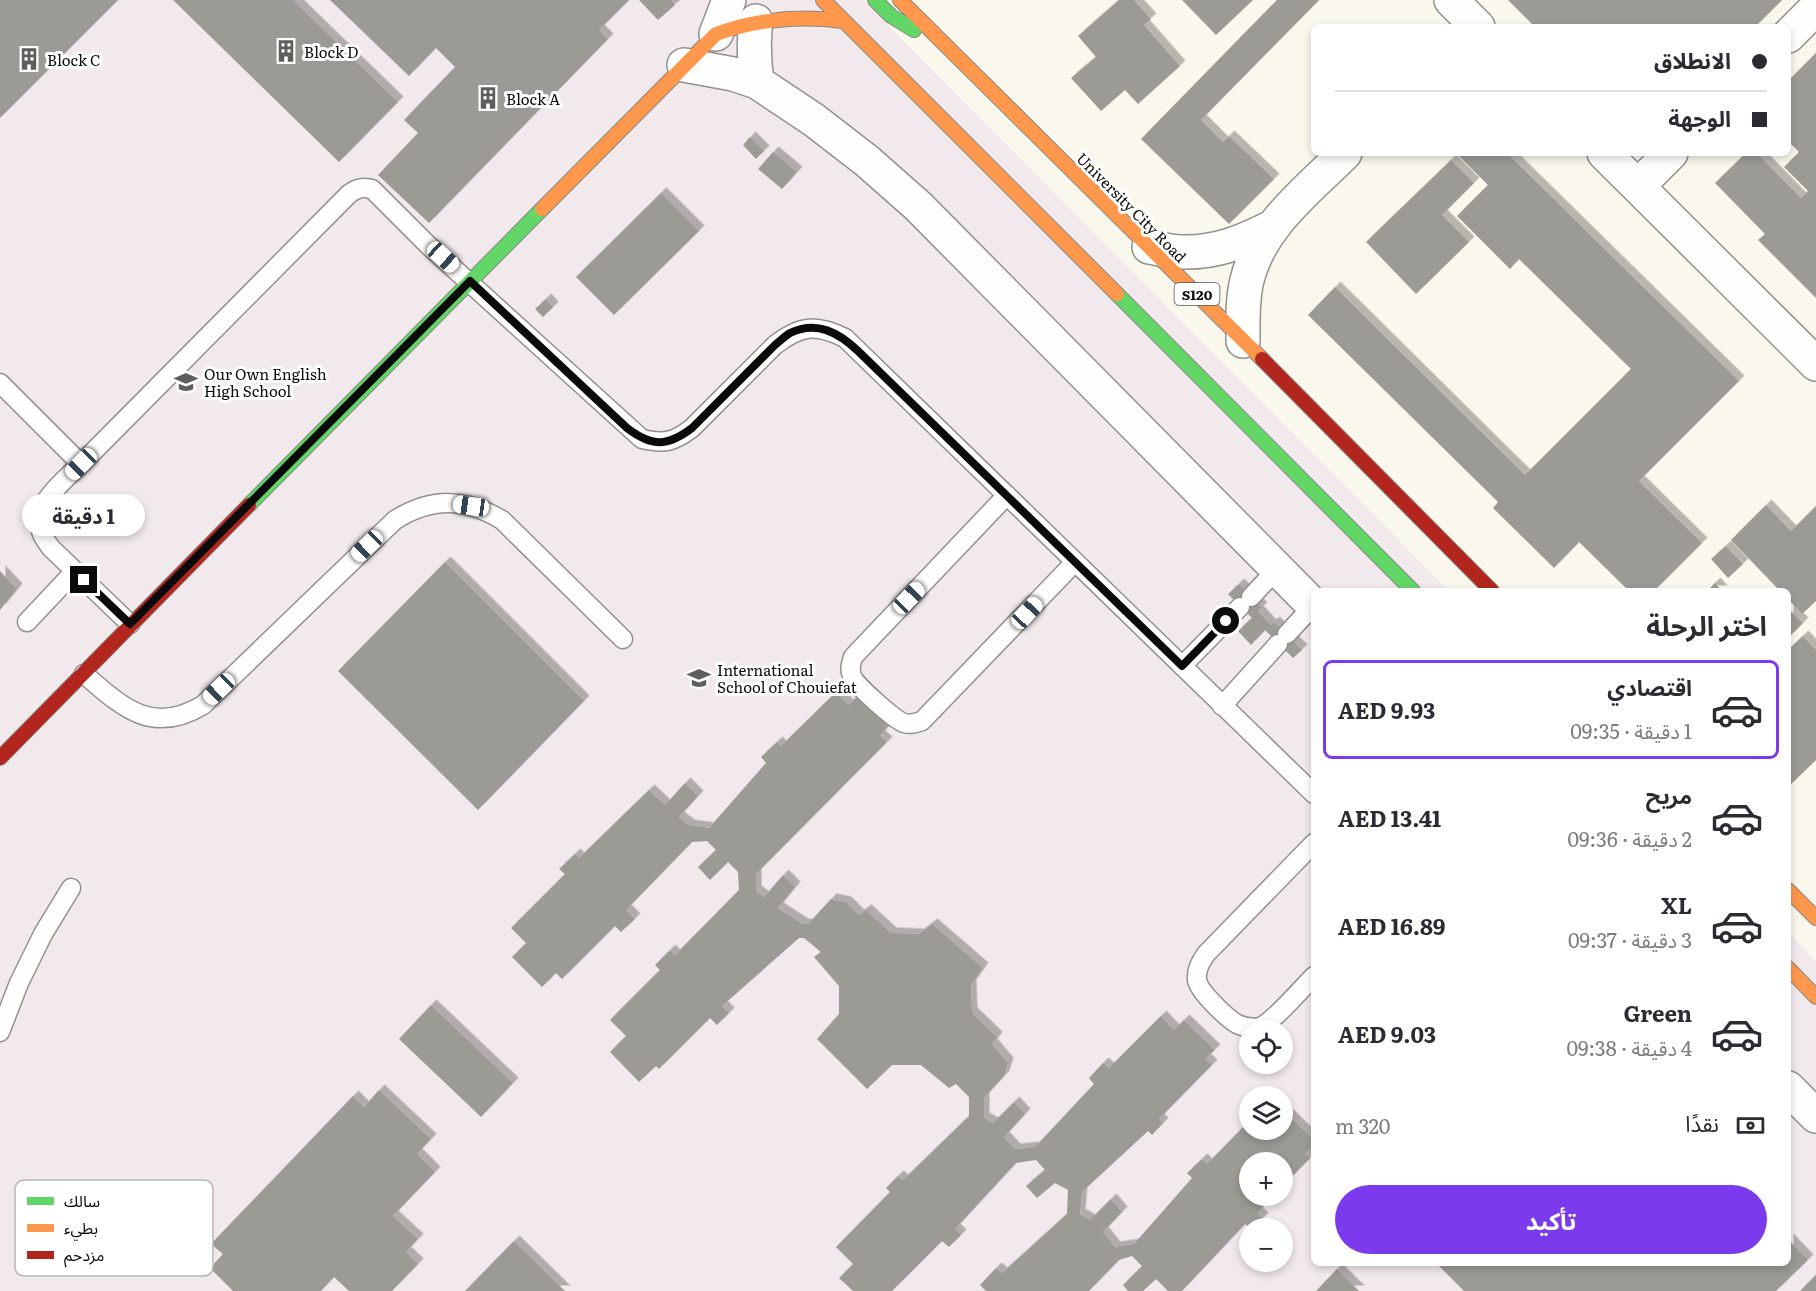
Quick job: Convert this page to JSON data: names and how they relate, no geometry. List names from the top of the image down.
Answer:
{
  "streets": {
    "main road": ["University City Road", "S120"]
  },
  "places": {
    "building": ["Block D", "Block C", "Block A"],
    "school or university": ["Our Own English High School", "International School of Chouiefat"]
  },
  "legend": ["سالك", "بطيء", "مزدحم"],
  "page": {
    "banner": ["الانطلاق", "الوجهة"],
    "bubble": "1 دقيقة",
    "heading": "اختر الرحلة",
    "list": [
      {
        "name": "اقتصادي",
        "note": "1 دقيقة · 09:35",
        "value": "AED 9.93"
      },
      {
        "name": "مريح",
        "note": "2 دقيقة · 09:36",
        "value": "AED 13.41"
      },
      {
        "name": "XL",
        "note": "3 دقيقة · 09:37",
        "value": "AED 16.89"
      },
      {
        "name": "Green",
        "note": "4 دقيقة · 09:38",
        "value": "AED 9.03"
      }
    ],
    "map_buttons": ["+", "−"],
    "pay": ["نقدًا", "320 m"],
    "buttons": "تأكيد"
  }
}
